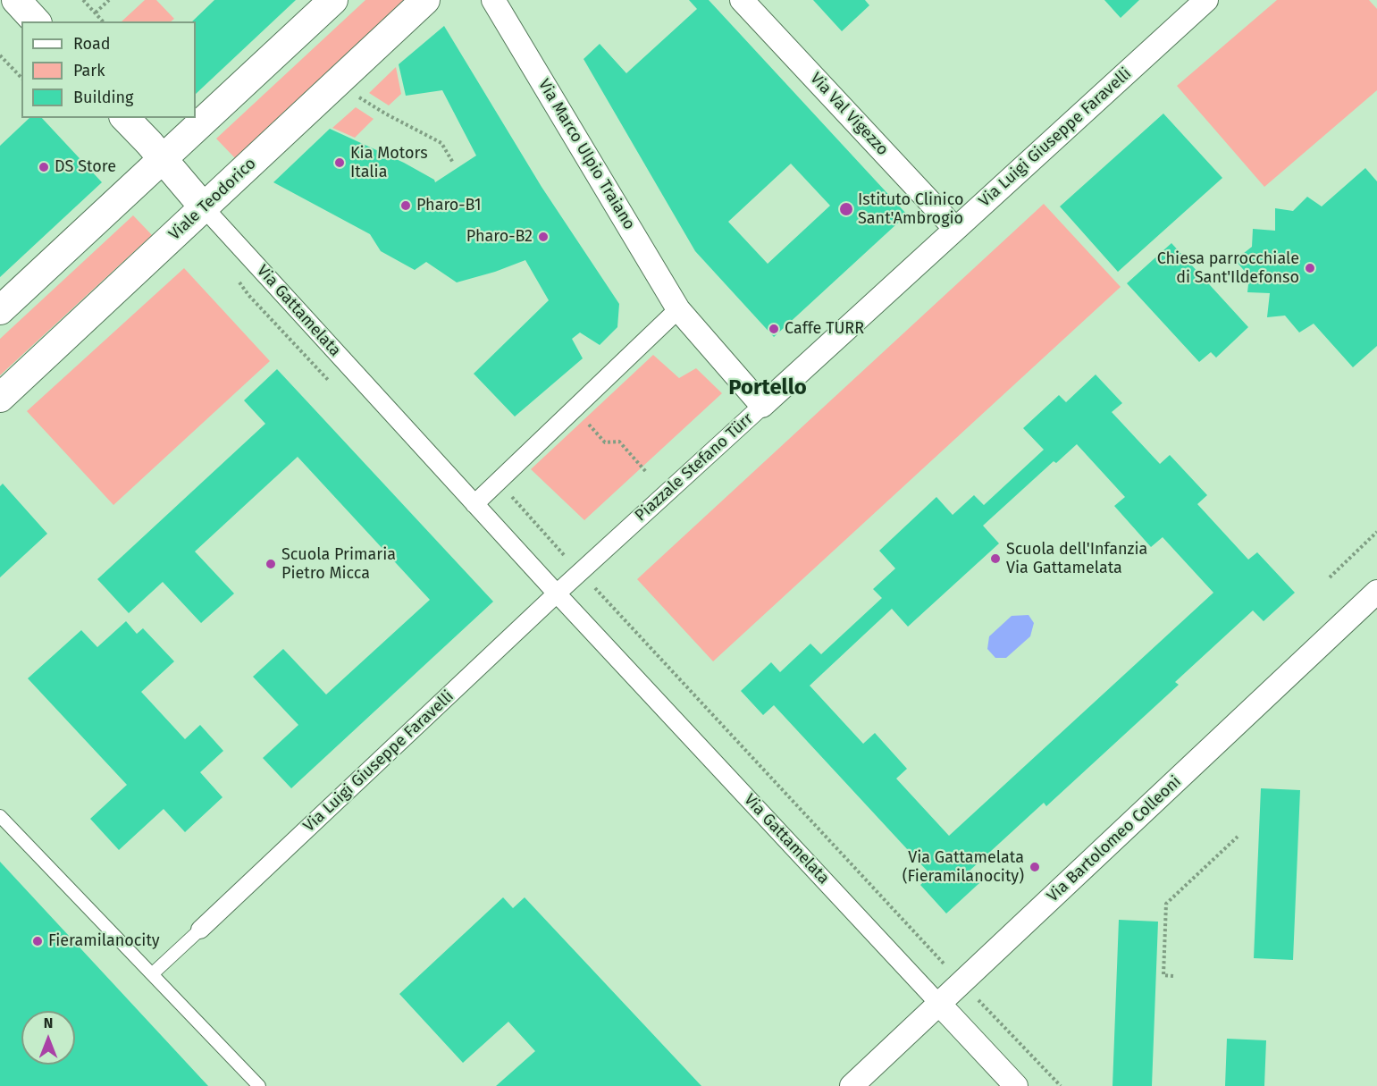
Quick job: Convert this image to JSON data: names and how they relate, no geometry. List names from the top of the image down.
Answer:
{
  "streets": {
    "street": [
      "Via Val Vigezzo",
      "Via Luigi Giuseppe Faravelli",
      "Via Marco Ulpio Traiano",
      "Viale Teodorico",
      "Via Gattamelata",
      "Piazzale Stefano Türr",
      "Via Bartolomeo Colleoni"
    ]
  },
  "crossings": [
    ["Via Val Vigezzo", "Via Luigi Giuseppe Faravelli"],
    ["Via Luigi Giuseppe Faravelli", "Via Gattamelata"],
    ["Via Luigi Giuseppe Faravelli", "Piazzale Stefano Türr"],
    ["Via Marco Ulpio Traiano", "Piazzale Stefano Türr"],
    ["Viale Teodorico", "Via Gattamelata"],
    ["Via Gattamelata", "Piazzale Stefano Türr"],
    ["Via Gattamelata", "Via Bartolomeo Colleoni"]
  ],
  "districts": ["Portello"],
  "places": [
    "Kia Motors Italia",
    "DS Store",
    "Pharo-B1",
    "Istituto Clinico Sant'Ambrogio",
    "Pharo-B2",
    "Chiesa parrocchiale di Sant'Ildefonso",
    "Caffe TURR",
    "Scuola dell'Infanzia Via Gattamelata",
    "Scuola Primaria Pietro Micca",
    "Via Gattamelata (Fieramilanocity)",
    "Fieramilanocity"
  ],
  "legend": ["Road", "Park", "Building"],
  "north": "top"
}
